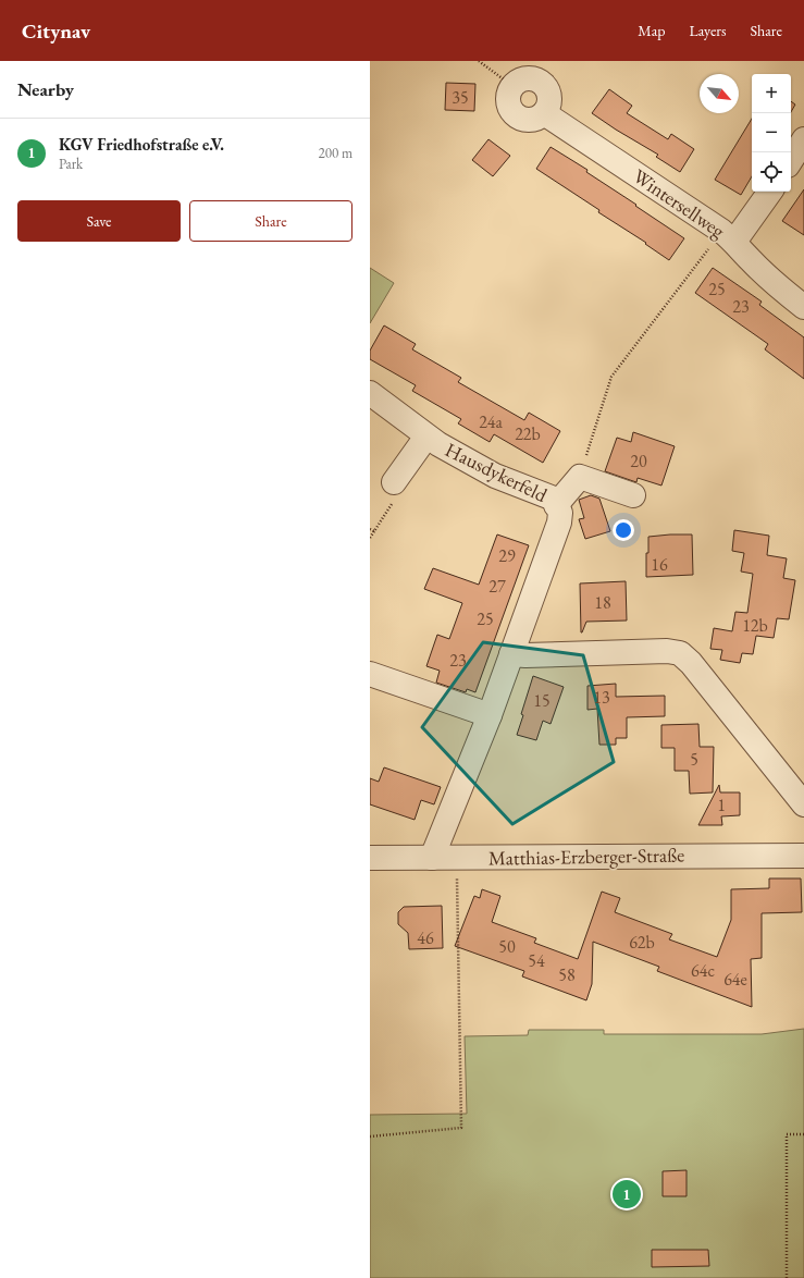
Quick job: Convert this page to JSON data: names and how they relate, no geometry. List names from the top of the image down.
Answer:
{
  "streets": {
    "street": ["Wintersellweg", "Hausdykerfeld", "Matthias-Erzberger-Straße"]
  },
  "crossings": [
    ["Hausdykerfeld", "Matthias-Erzberger-Straße"]
  ],
  "house_numbers": [
    "35",
    "25",
    "23",
    "24a",
    "22b",
    "20",
    "29",
    "16",
    "27",
    "18",
    "25",
    "12b",
    "23",
    "13",
    "15",
    "5",
    "1",
    "46",
    "62b",
    "50",
    "54",
    "64c",
    "58",
    "64e"
  ],
  "north": "bottom right",
  "page": {
    "header": "Citynav",
    "nav": ["Map", "Layers", "Share"],
    "heading": "Nearby",
    "map_buttons": ["+", "−"],
    "list": [
      {
        "mark": "1",
        "name": "KGV Friedhofstraße e.V.",
        "note": "Park",
        "value": "200 m"
      }
    ],
    "buttons": ["Save", "Share"],
    "pins": "1"
  }
}
